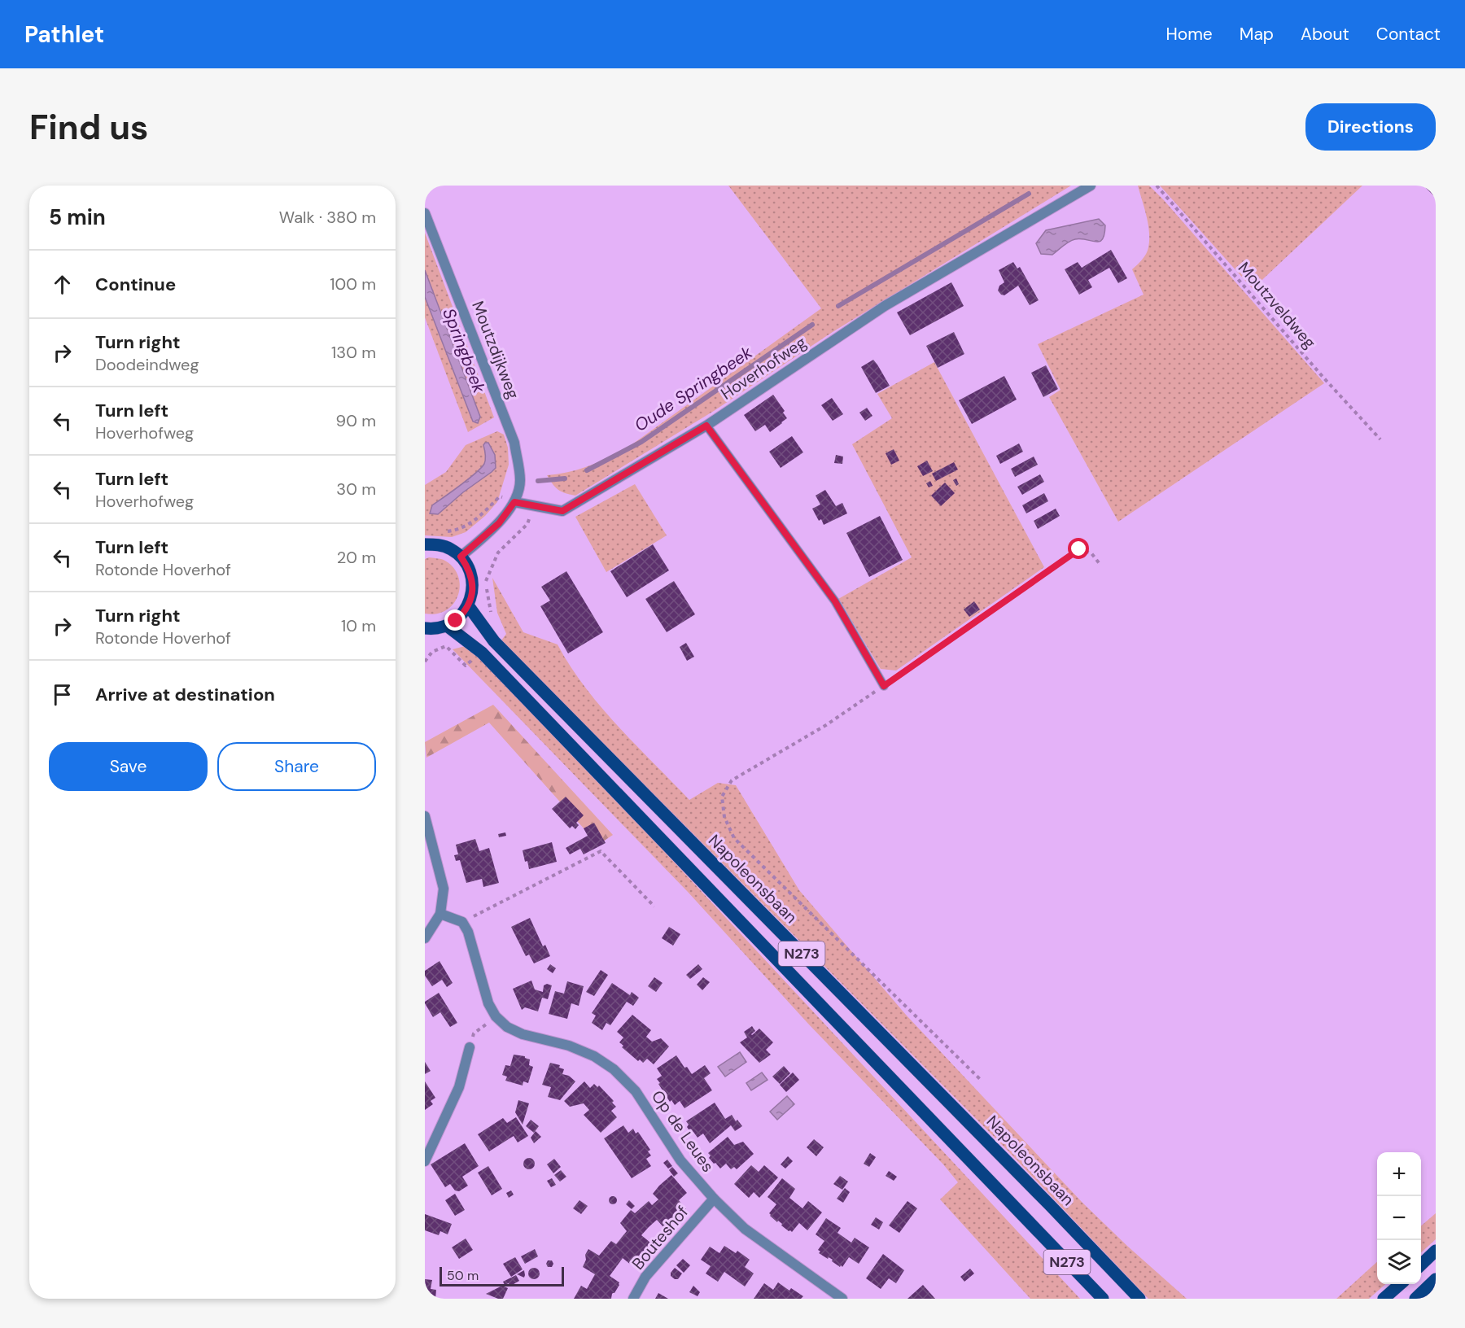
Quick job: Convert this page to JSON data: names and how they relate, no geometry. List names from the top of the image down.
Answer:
{
  "streets": {
    "main road": ["Napoleonsbaan", "N273"],
    "street": [
      "Moutzdijkweg",
      "Hoverhofweg",
      "Op de Leues",
      "Bouteshof"
    ],
    "path": ["Moutzveldweg"]
  },
  "crossings": [
    ["Moutzdijkweg", "Hoverhofweg"],
    ["Op de Leues", "Bouteshof"]
  ],
  "water": ["Springbeek", "Oude Springbeek"],
  "scale_bar": "50 m",
  "page": {
    "header": "Pathlet",
    "nav": [
      "Home",
      "Map",
      "About",
      "Contact"
    ],
    "buttons": [
      "Directions",
      ["Save", "Share"]
    ],
    "title": "Find us",
    "heading": ["5 min", "Walk · 380 m"],
    "list": [
      ["Continue", "100 m"],
      ["Turn right", "Doodeindweg", "130 m"],
      ["Turn left", "Hoverhofweg", "90 m"],
      ["Turn left", "Hoverhofweg", "30 m"],
      ["Turn left", "Rotonde Hoverhof", "20 m"],
      ["Turn right", "Rotonde Hoverhof", "10 m"],
      "Arrive at destination"
    ],
    "map_buttons": ["+", "−"],
    "scale": "50 m"
  }
}
